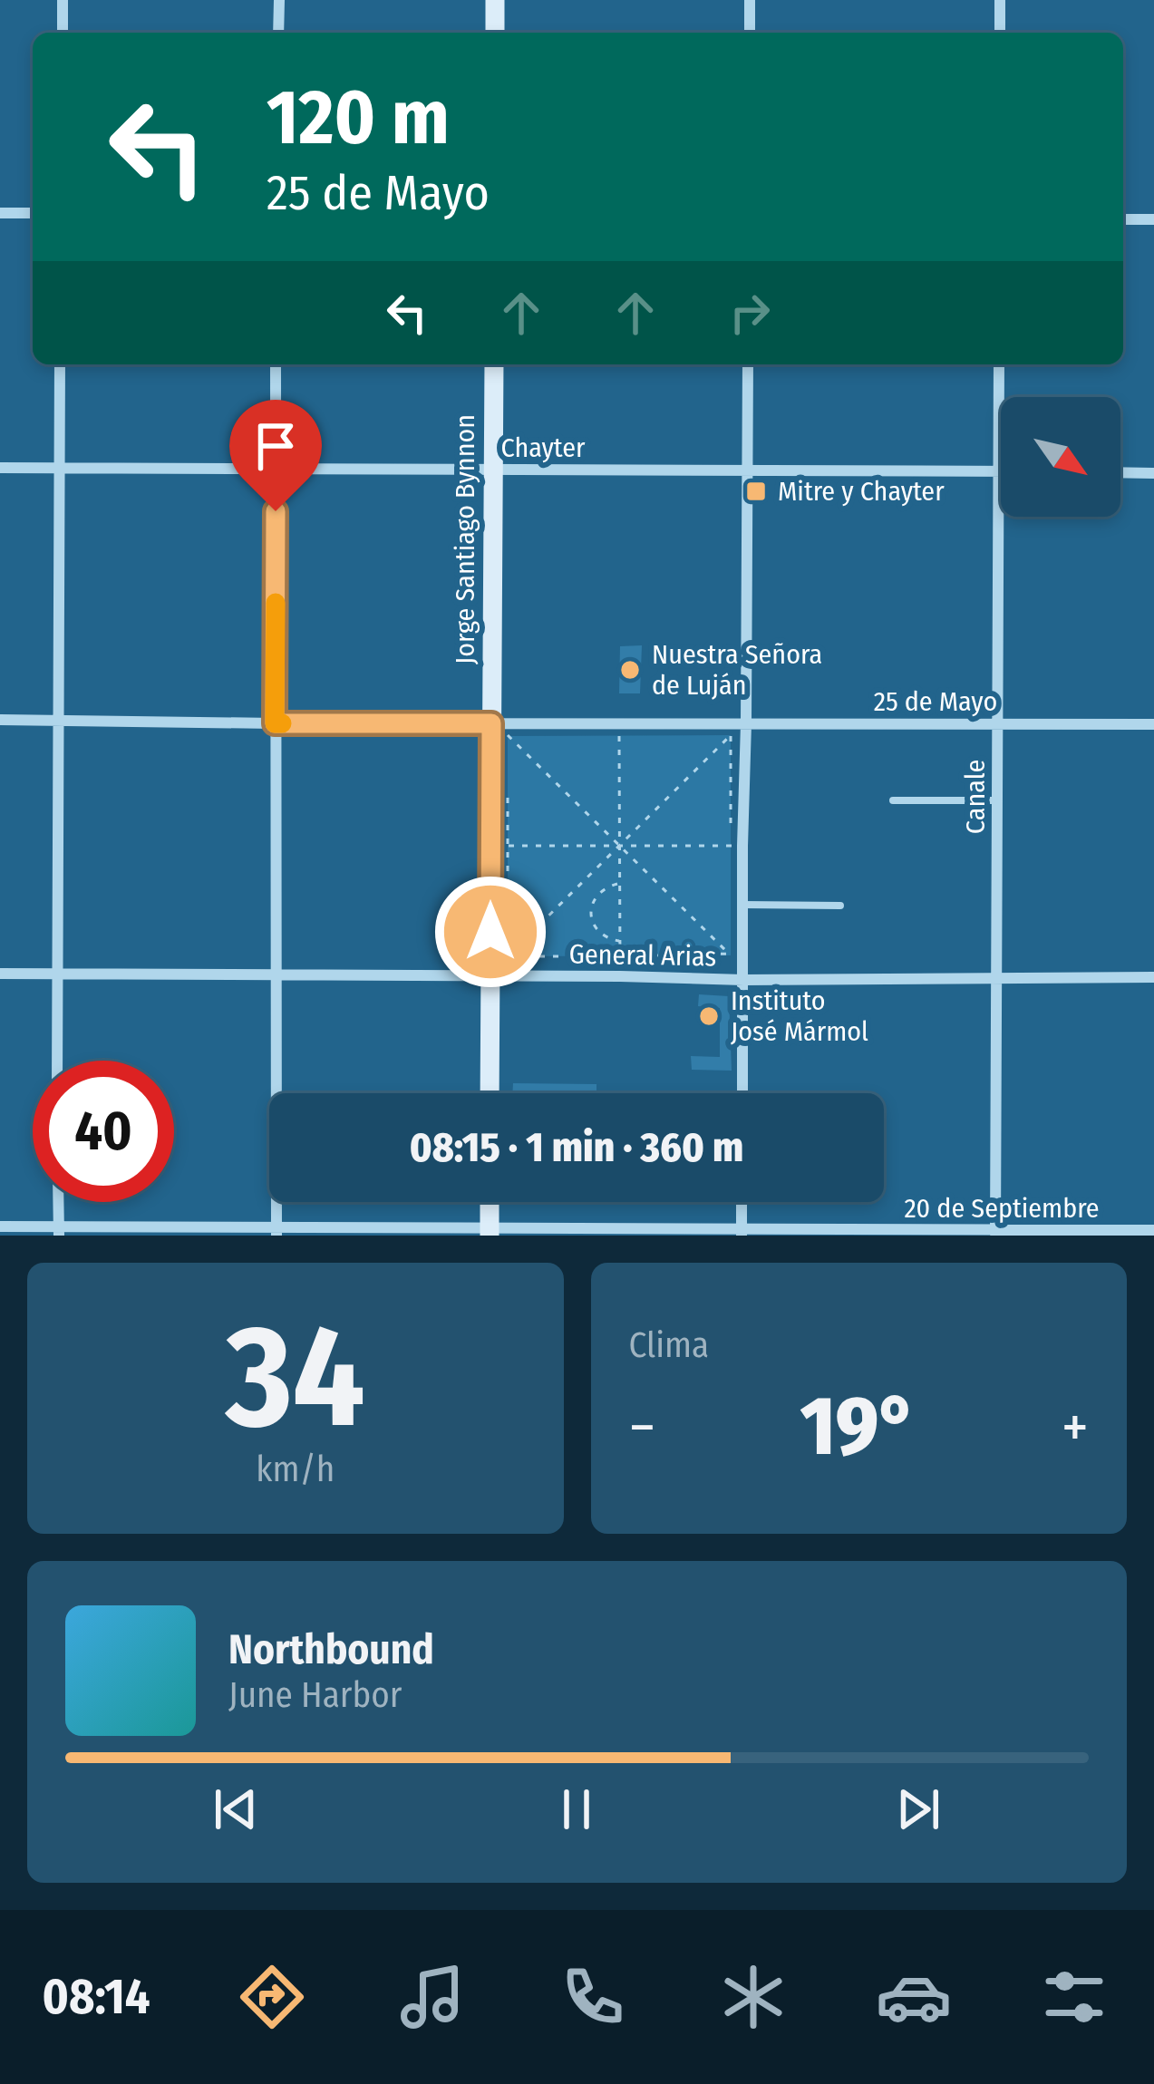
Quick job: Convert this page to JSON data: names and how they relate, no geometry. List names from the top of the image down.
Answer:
{
  "streets": {
    "street": [
      "Chayter",
      "Jorge Santiago Bynnon",
      "25 de Mayo",
      "Canale",
      "General Arias",
      "20 de Septiembre"
    ]
  },
  "crossings": [
    ["Chayter", "Jorge Santiago Bynnon"],
    ["Chayter", "Canale"],
    ["Jorge Santiago Bynnon", "25 de Mayo"],
    ["Jorge Santiago Bynnon", "General Arias"],
    ["25 de Mayo", "Canale"],
    ["Canale", "General Arias"],
    ["Canale", "20 de Septiembre"]
  ],
  "places": {
    "transit": ["Mitre y Chayter"],
    "other": ["Nuestra Señora de Luján", "Instituto José Mármol"]
  },
  "north": "bottom right",
  "page": {
    "turn": ["120 m", "25 de Mayo"],
    "limit": "40",
    "trip": "08:15 · 1 min · 360 m",
    "tile": [
      ["34", "km/h"],
      "Clima"
    ],
    "heat": ["−", "19°", "+"],
    "song": ["Northbound", "June Harbor"],
    "tabs": "08:14"
  }
}
